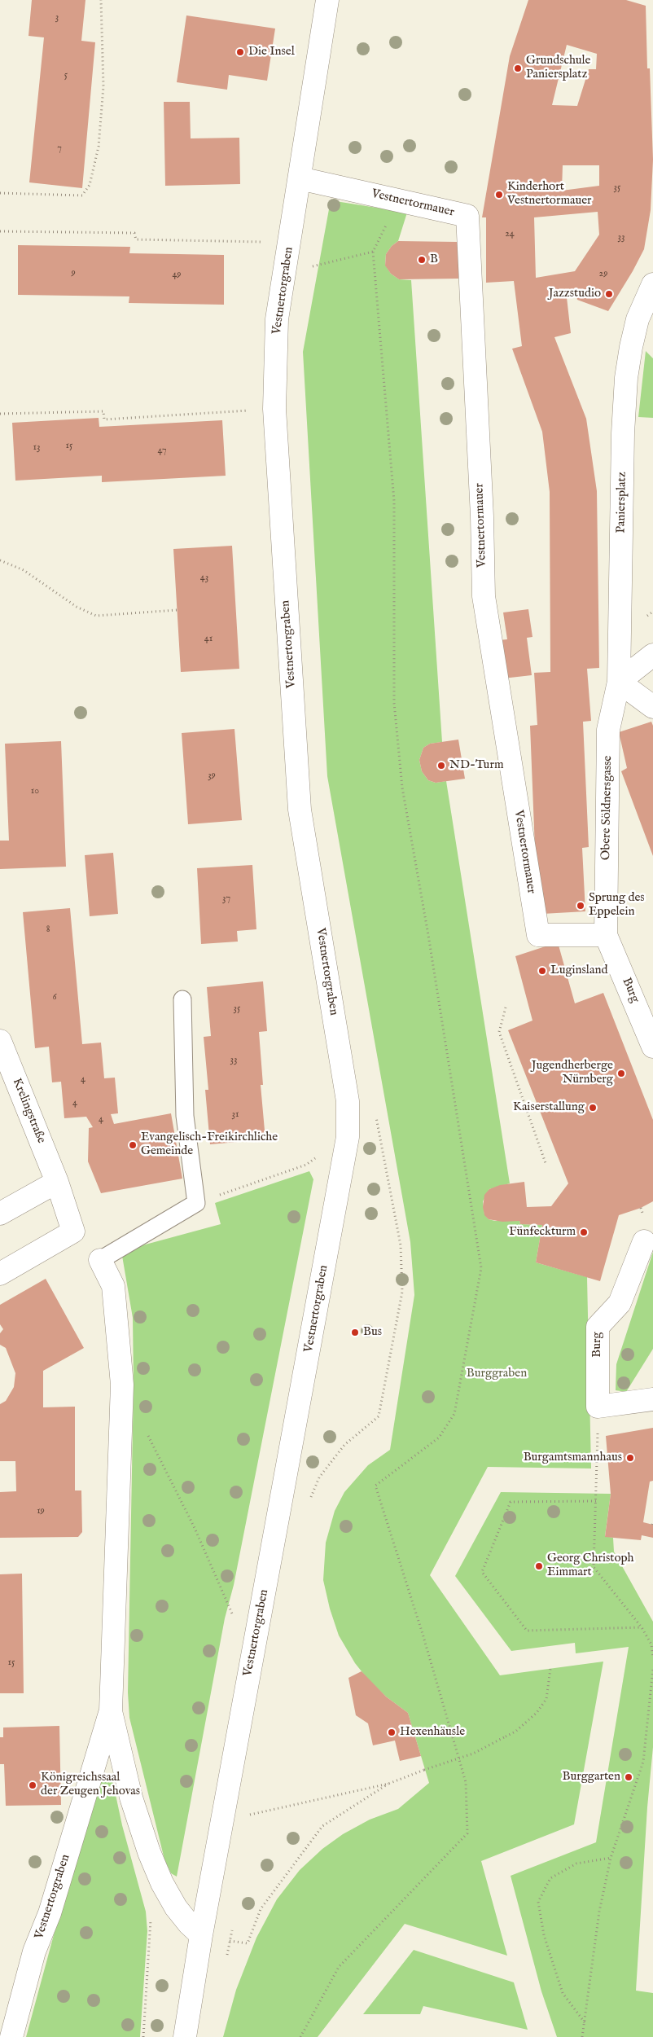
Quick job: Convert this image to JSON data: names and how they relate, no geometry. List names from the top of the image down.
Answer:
{
  "streets": {
    "street": [
      "Vestnertormauer",
      "Vestnertorgraben",
      "Paniersplatz",
      "Obere Söldnersgasse",
      "Burg",
      "Krelingstraße"
    ]
  },
  "crossings": [
    ["Vestnertormauer", "Vestnertorgraben"],
    ["Vestnertormauer", "Obere Söldnersgasse"],
    ["Vestnertormauer", "Burg"],
    ["Paniersplatz", "Obere Söldnersgasse"],
    ["Obere Söldnersgasse", "Burg"]
  ],
  "parks": ["Burggraben"],
  "places": [
    "Die Insel",
    "Grundschule Paniersplatz",
    "Kinderhort Vestnertormauer",
    "B",
    "Jazzstudio",
    "ND-Turm",
    "Sprung des Eppelein",
    "Luginsland",
    "Jugendherberge Nürnberg",
    "Kaiserstallung",
    "Evangelisch-Freikirchliche Gemeinde",
    "Fünfeckturm",
    "Bus",
    "Burgamtsmannhaus",
    "Georg Christoph Eimmart",
    "Hexenhäusle",
    "Burggarten",
    "Königreichssaal der Zeugen Jehovas"
  ],
  "house_numbers": [
    "3",
    "5",
    "7",
    "35",
    "24",
    "33",
    "9",
    "29",
    "49",
    "15",
    "13",
    "47",
    "43",
    "41",
    "39",
    "10",
    "37",
    "8",
    "6",
    "35",
    "33",
    "4",
    "4",
    "31",
    "4",
    "19",
    "15"
  ]
}
